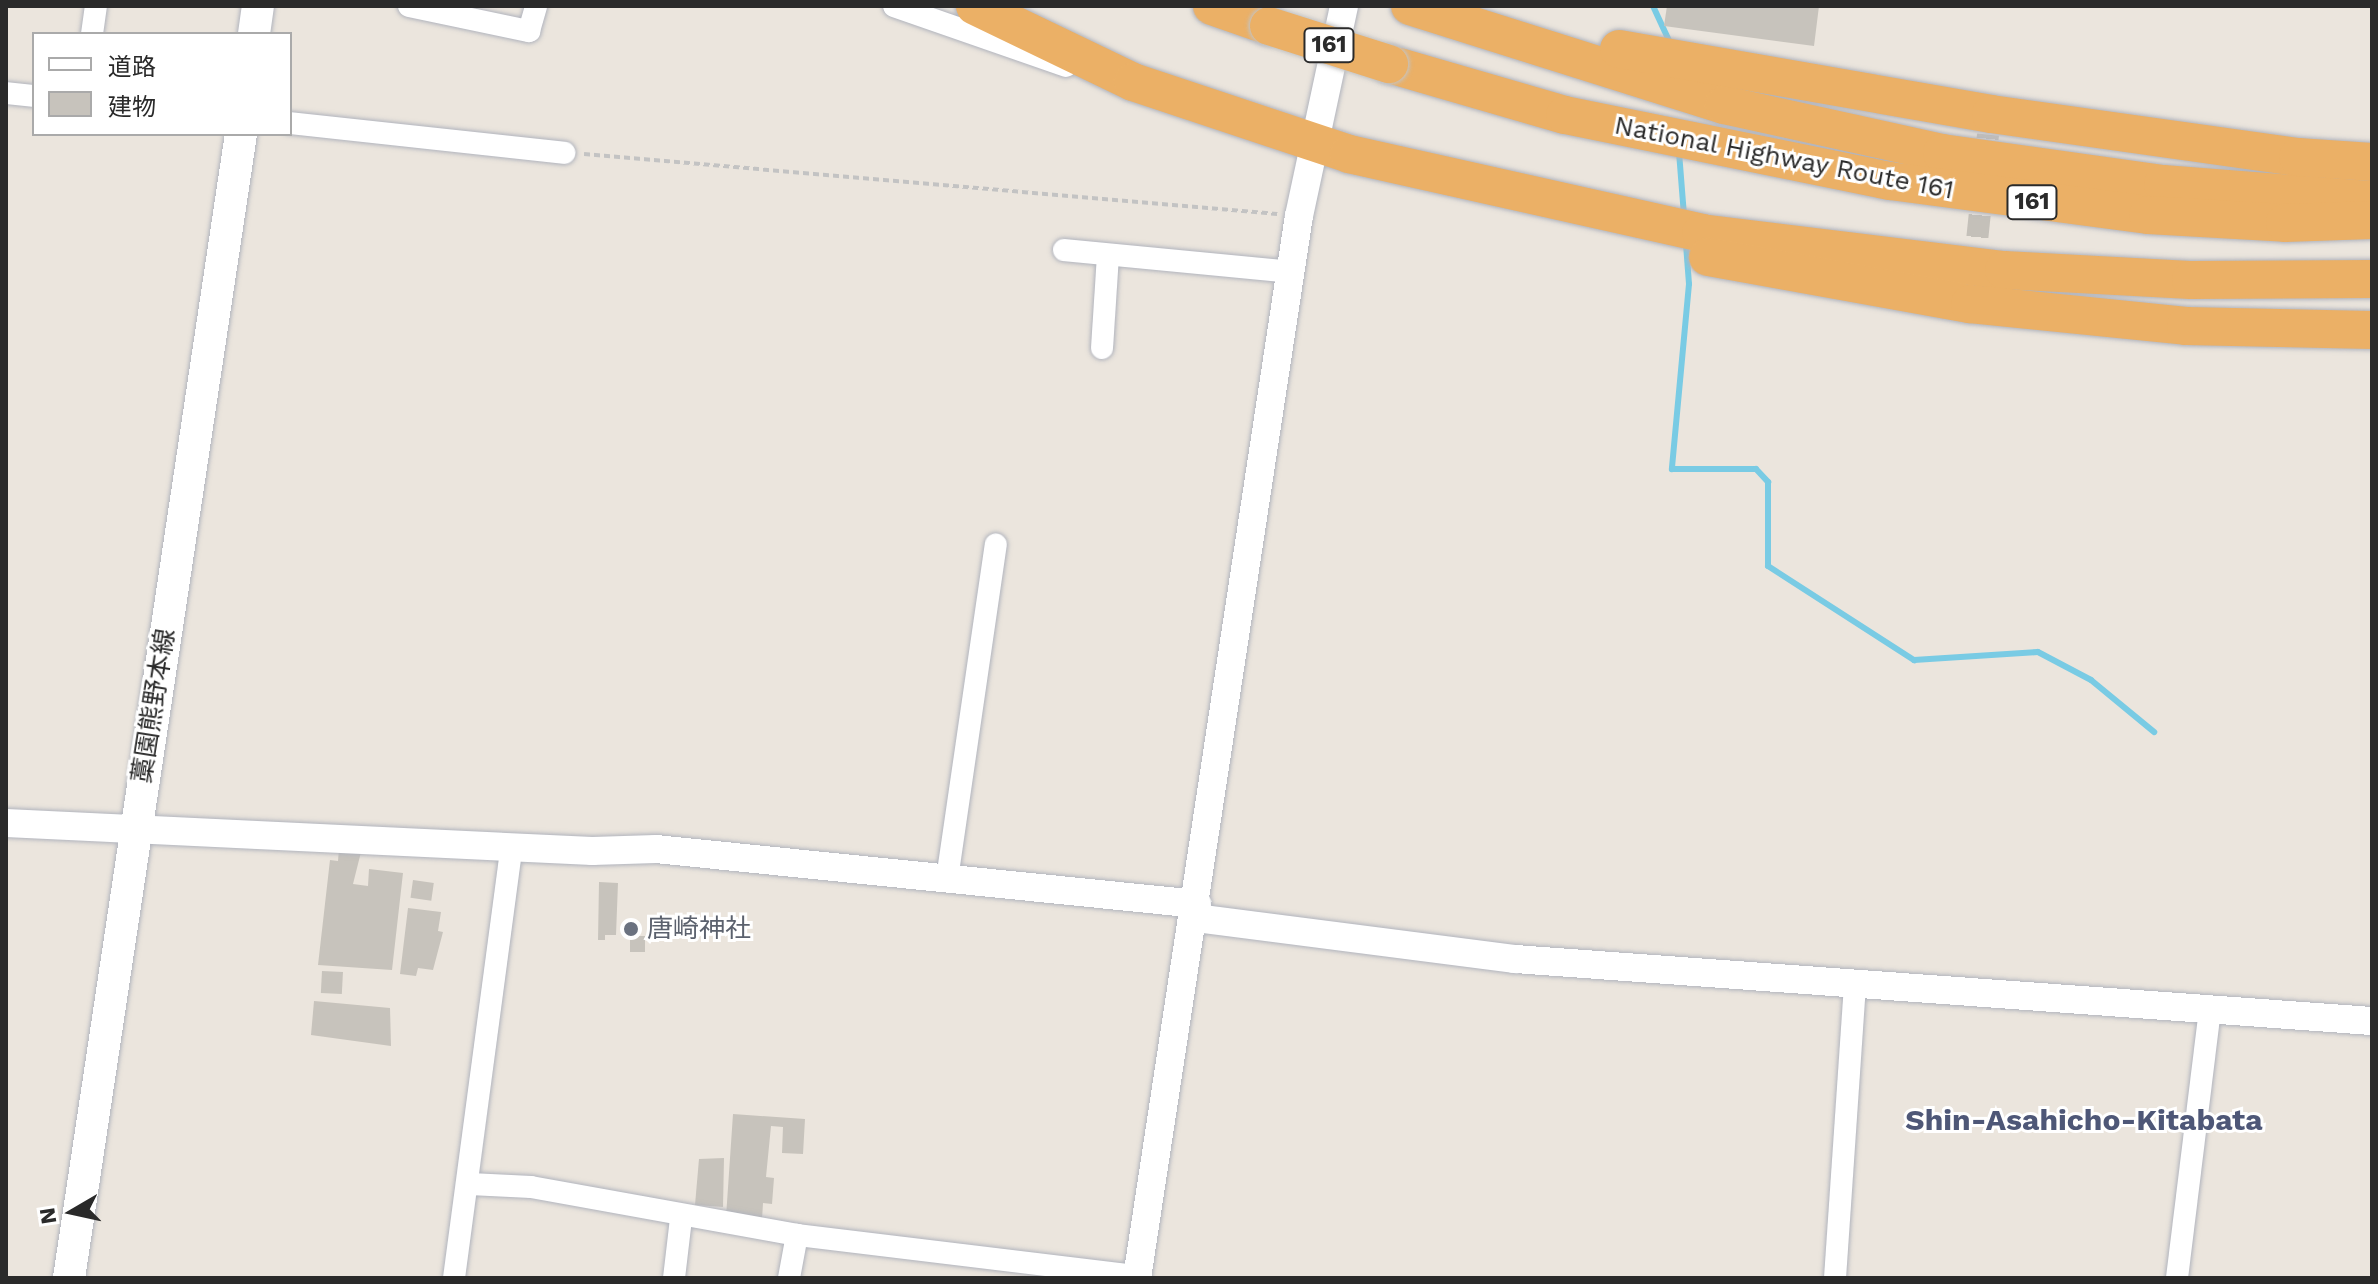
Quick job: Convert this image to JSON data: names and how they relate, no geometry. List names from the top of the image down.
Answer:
{
  "streets": {
    "highway": ["161", "National Highway Route 161"],
    "main road": ["藁園熊野本線"]
  },
  "districts": ["Shin-Asahicho-Kitabata"],
  "places": ["唐崎神社"],
  "legend": ["道路", "建物"],
  "north": "left"
}
